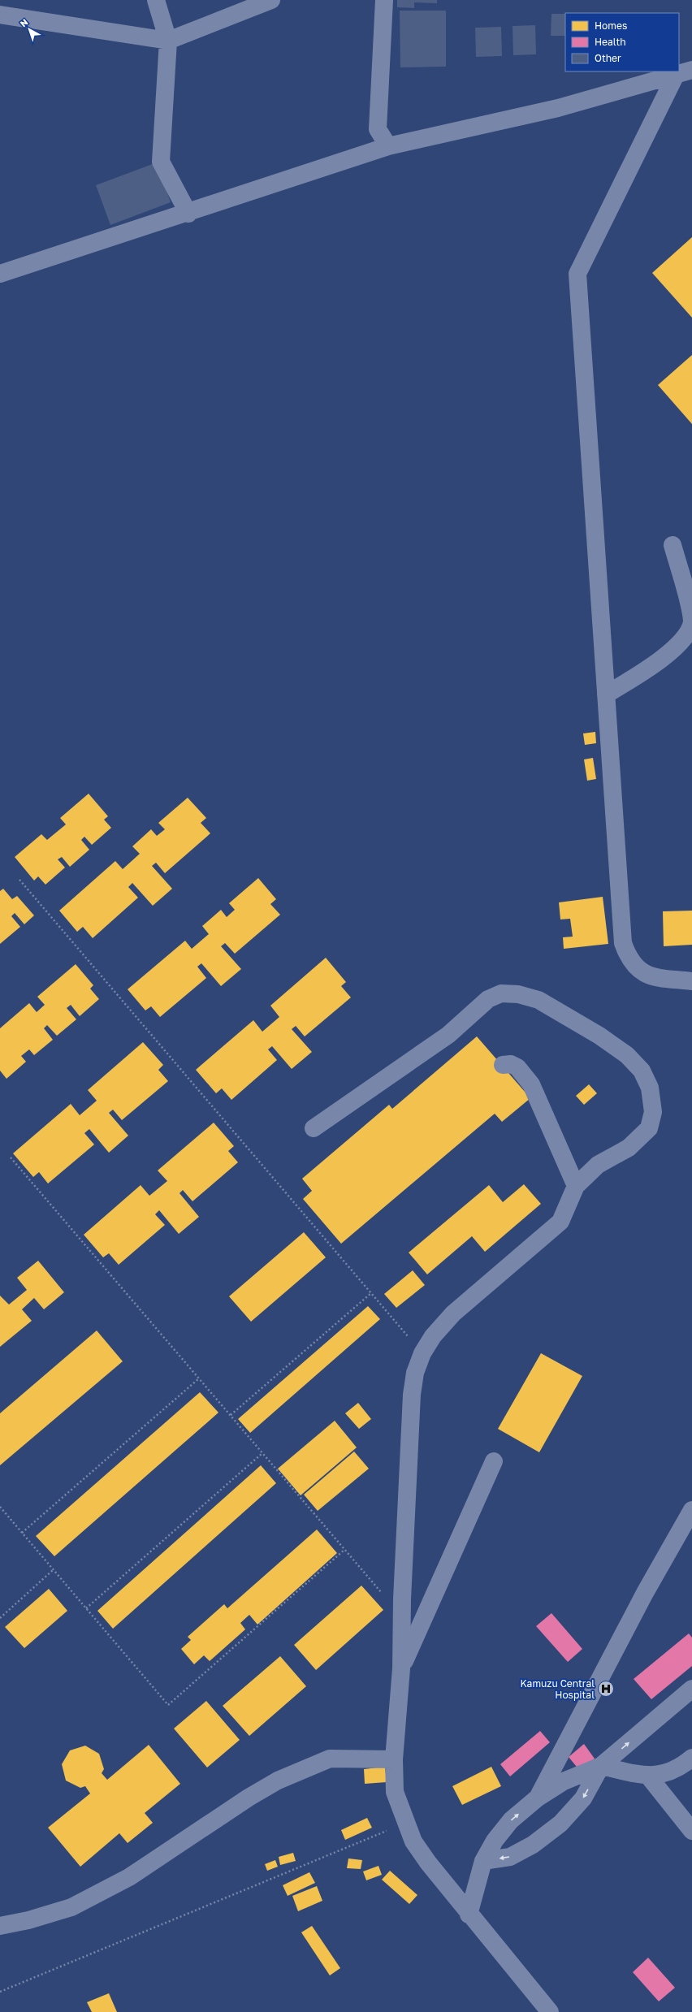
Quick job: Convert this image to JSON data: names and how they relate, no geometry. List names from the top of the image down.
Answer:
{
  "places": {
    "hospital": ["Kamuzu Central Hospital"]
  },
  "legend": ["Homes", "Health", "Other"],
  "north": "top left"
}
